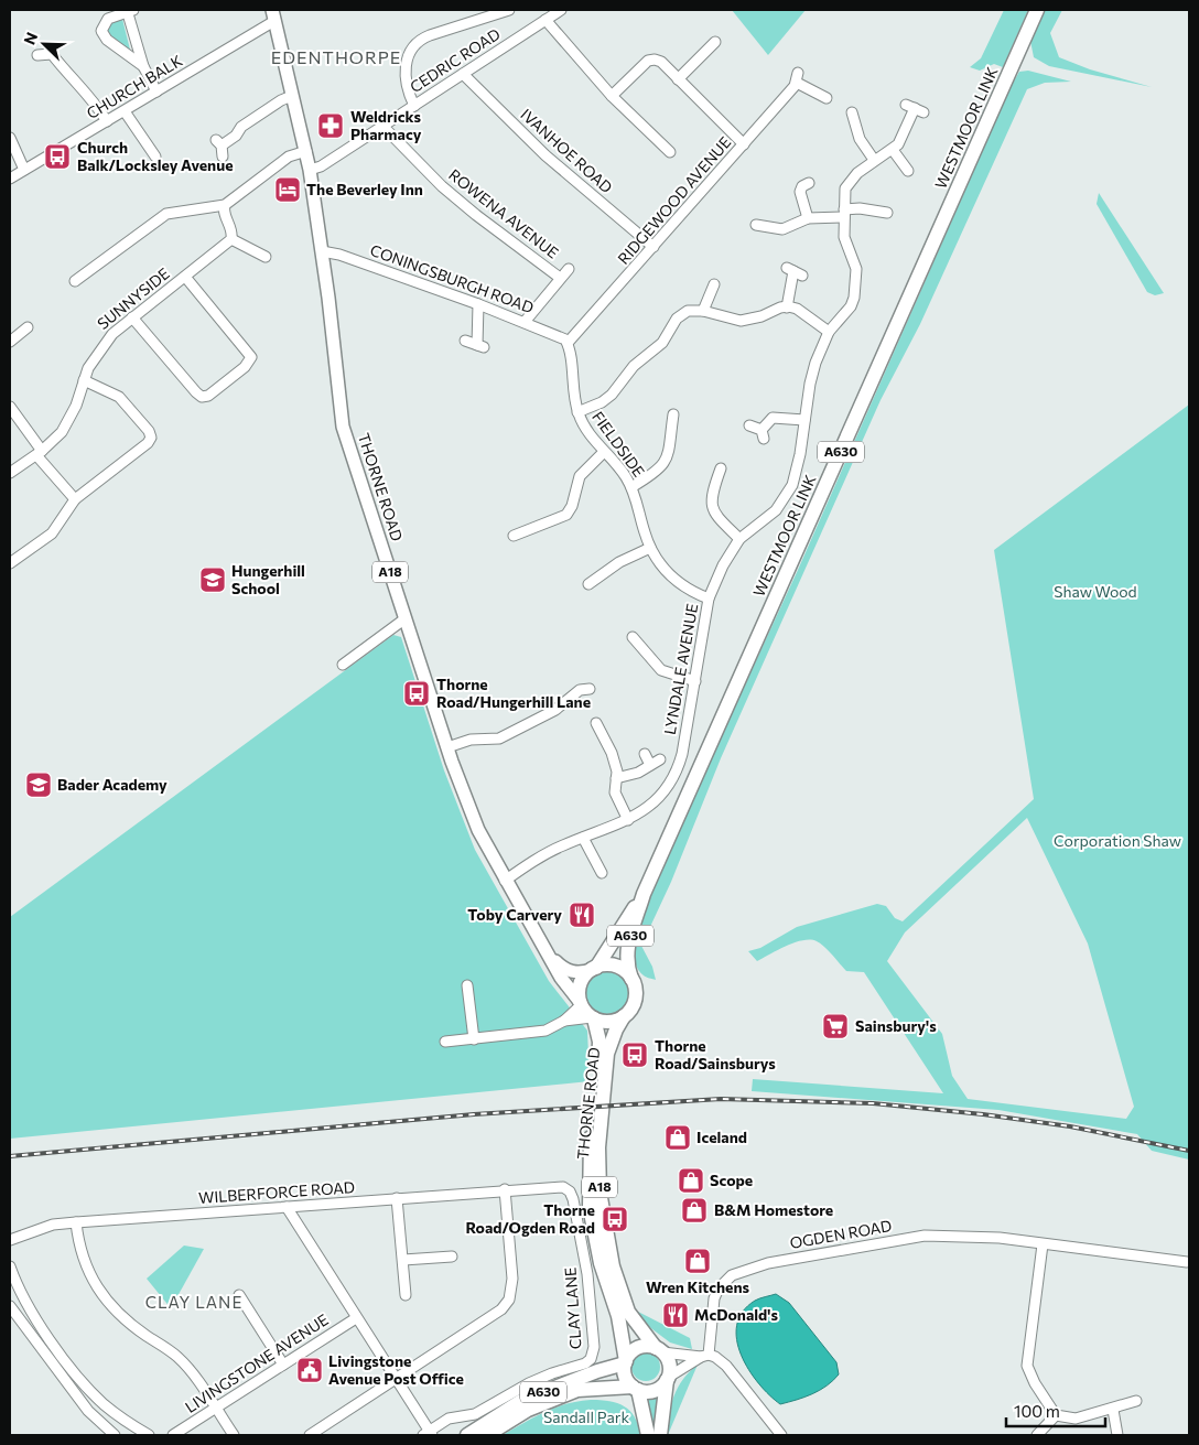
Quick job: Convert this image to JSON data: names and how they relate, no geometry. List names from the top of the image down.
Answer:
{
  "streets": {
    "highway": [
      "WESTMOOR LINK",
      "A630",
      "THORNE ROAD",
      "A18"
    ],
    "street": [
      "CEDRIC ROAD",
      "CHURCH BALK",
      "IVANHOE ROAD",
      "RIDGEWOOD AVENUE",
      "ROWENA AVENUE",
      "CONINGSBURGH ROAD",
      "SUNNYSIDE",
      "FIELDSIDE",
      "LYNDALE AVENUE",
      "WILBERFORCE ROAD",
      "OGDEN ROAD",
      "CLAY LANE",
      "LIVINGSTONE AVENUE"
    ]
  },
  "crossings": [
    ["CEDRIC ROAD", "IVANHOE ROAD"],
    ["CEDRIC ROAD", "ROWENA AVENUE"],
    ["CEDRIC ROAD", "THORNE ROAD"],
    ["CHURCH BALK", "THORNE ROAD"],
    ["WESTMOOR LINK", "THORNE ROAD"],
    ["WESTMOOR LINK", "A18"],
    ["IVANHOE ROAD", "RIDGEWOOD AVENUE"],
    ["RIDGEWOOD AVENUE", "CONINGSBURGH ROAD"],
    ["RIDGEWOOD AVENUE", "FIELDSIDE"],
    ["CONINGSBURGH ROAD", "FIELDSIDE"],
    ["CONINGSBURGH ROAD", "THORNE ROAD"],
    ["FIELDSIDE", "LYNDALE AVENUE"],
    ["A630", "THORNE ROAD"],
    ["THORNE ROAD", "A18"],
    ["THORNE ROAD", "LYNDALE AVENUE"],
    ["WILBERFORCE ROAD", "CLAY LANE"]
  ],
  "districts": ["EDENTHORPE", "CLAY LANE"],
  "parks": ["Shaw Wood", "Corporation Shaw", "Sandall Park"],
  "places": {
    "pharmacy": ["Weldricks Pharmacy"],
    "bus stop": [
      "Church Balk/Locksley Avenue",
      "Thorne Road/Hungerhill Lane",
      "Thorne Road/Sainsburys",
      "Thorne Road/Ogden Road"
    ],
    "hotel": ["The Beverley Inn"],
    "school or university": ["Hungerhill School", "Bader Academy"],
    "restaurant": ["Toby Carvery", "McDonald's"],
    "supermarket": ["Sainsbury's"],
    "shop": [
      "Iceland",
      "Scope",
      "B&M Homestore",
      "Wren Kitchens"
    ],
    "public building": ["Livingstone Avenue Post Office"]
  },
  "scale_bar": "100 m",
  "north": "top left"
}
